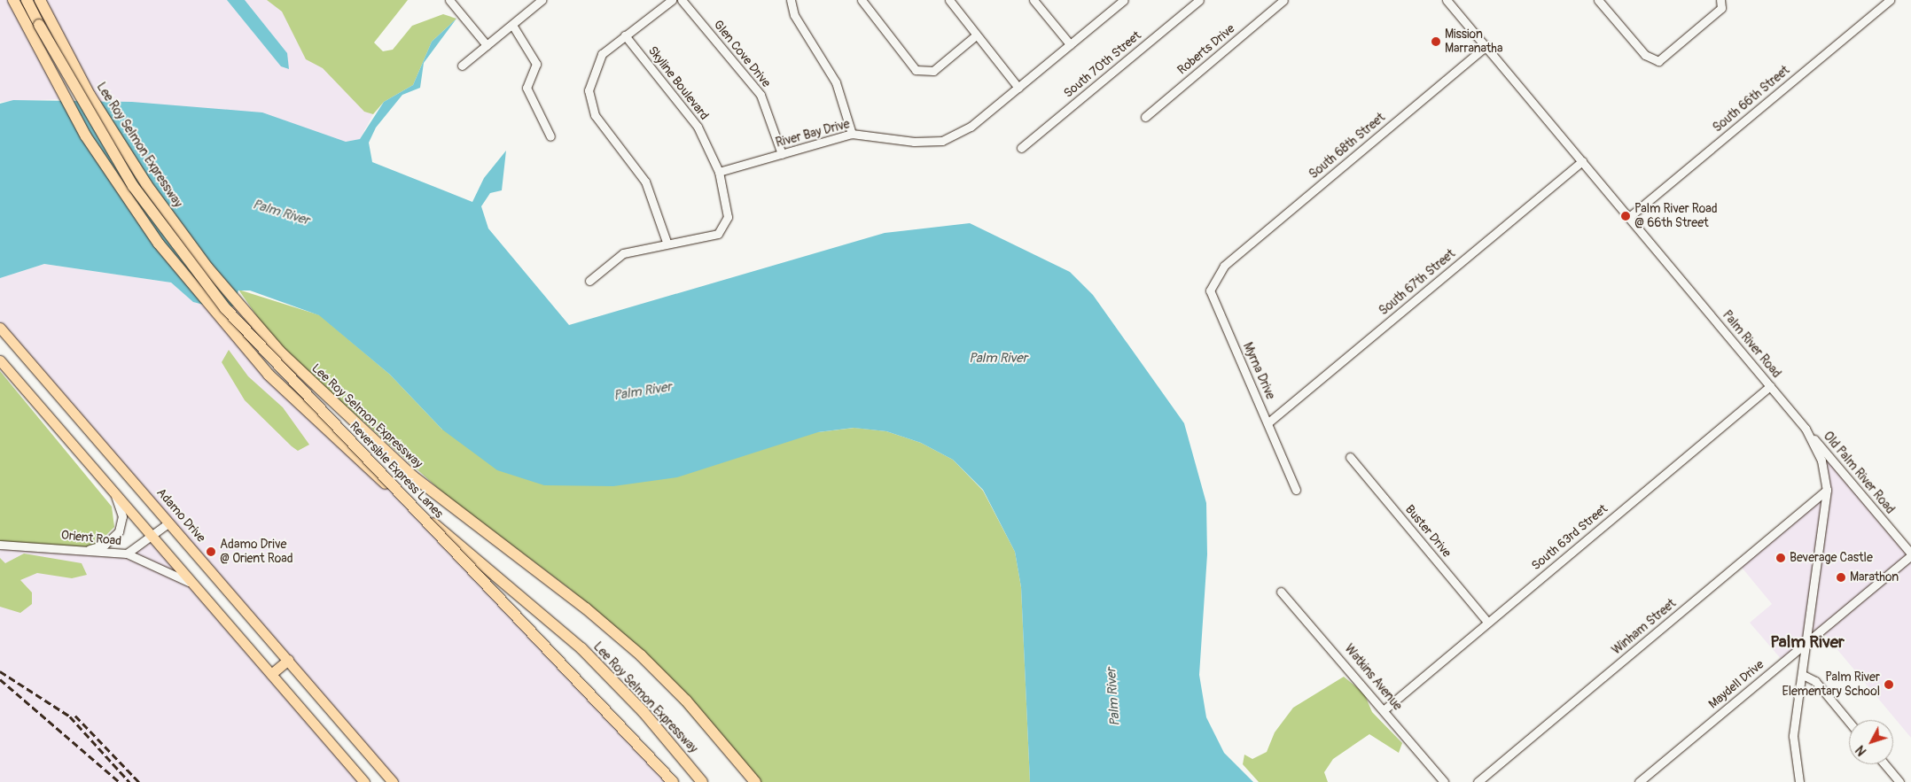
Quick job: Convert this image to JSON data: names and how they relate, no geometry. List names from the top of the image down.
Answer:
{
  "streets": {
    "highway": ["Lee Roy Selmon Expressway", "Reversible Express Lanes"],
    "main road": ["Adamo Drive"],
    "street": [
      "Roberts Drive",
      "Glen Cove Drive",
      "South 70th Street",
      "Skyline Boulevard",
      "South 66th Street",
      "River Bay Drive",
      "South 68th Street",
      "South 67th Street",
      "Palm River Road",
      "Myrna Drive",
      "Old Palm River Road",
      "Buster Drive",
      "South 63rd Street",
      "Orient Road",
      "Winham Street",
      "Watkins Avenue",
      "Maydell Drive"
    ]
  },
  "crossings": [
    ["Glen Cove Drive", "River Bay Drive"],
    ["Skyline Boulevard", "River Bay Drive"],
    ["South 66th Street", "Palm River Road"],
    ["South 68th Street", "Palm River Road"],
    ["South 68th Street", "Myrna Drive"],
    ["South 67th Street", "Palm River Road"],
    ["South 67th Street", "Myrna Drive"],
    ["Palm River Road", "Old Palm River Road"],
    ["Palm River Road", "South 63rd Street"],
    ["Palm River Road", "Winham Street"],
    ["Palm River Road", "Maydell Drive"],
    ["Old Palm River Road", "Maydell Drive"],
    ["Adamo Drive", "Orient Road"],
    ["Buster Drive", "South 63rd Street"],
    ["South 63rd Street", "Watkins Avenue"]
  ],
  "districts": ["Palm River"],
  "water": ["Palm River"],
  "places": [
    "Mission Marranatha",
    "Palm River Road @ 66th Street",
    "Adamo Drive @ Orient Road",
    "Beverage Castle",
    "Marathon",
    "Palm River Elementary School"
  ],
  "north": "bottom left"
}
